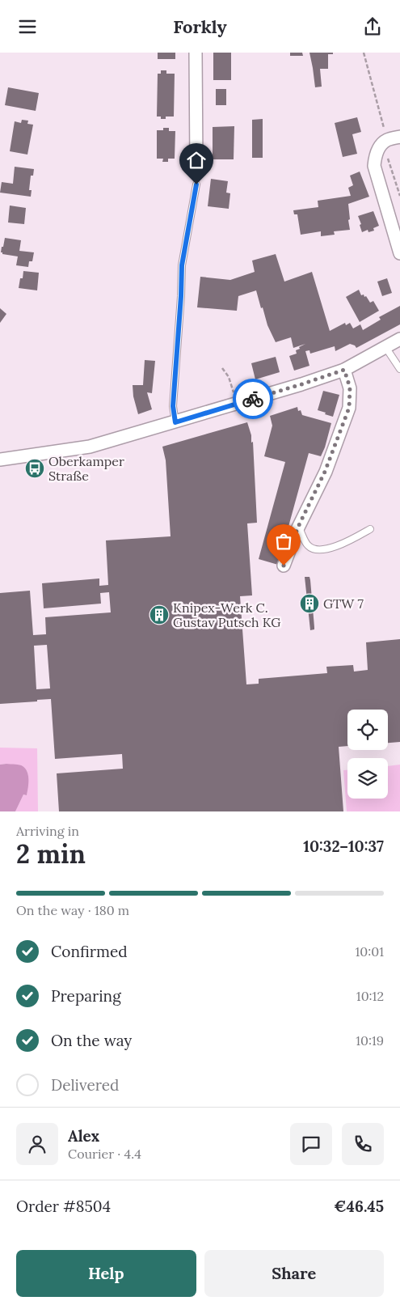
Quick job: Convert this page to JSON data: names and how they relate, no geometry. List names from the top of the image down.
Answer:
{
  "places": {
    "bus stop": ["Oberkamper Straße"],
    "building": ["GTW 7", "Knipex-Werk C. Gustav Putsch KG"]
  },
  "page": {
    "header": "Forkly",
    "heading": ["2 min", "Arriving in", "10:32–10:37"],
    "panel": [
      "Alex",
      "Courier · 4.4",
      "Order #8504",
      "€46.45"
    ],
    "bar": "On the way · 180 m",
    "list": [
      ["Confirmed", "10:01"],
      ["Preparing", "10:12"],
      ["On the way", "10:19"],
      "Delivered"
    ],
    "buttons": ["Help", "Share"]
  }
}
